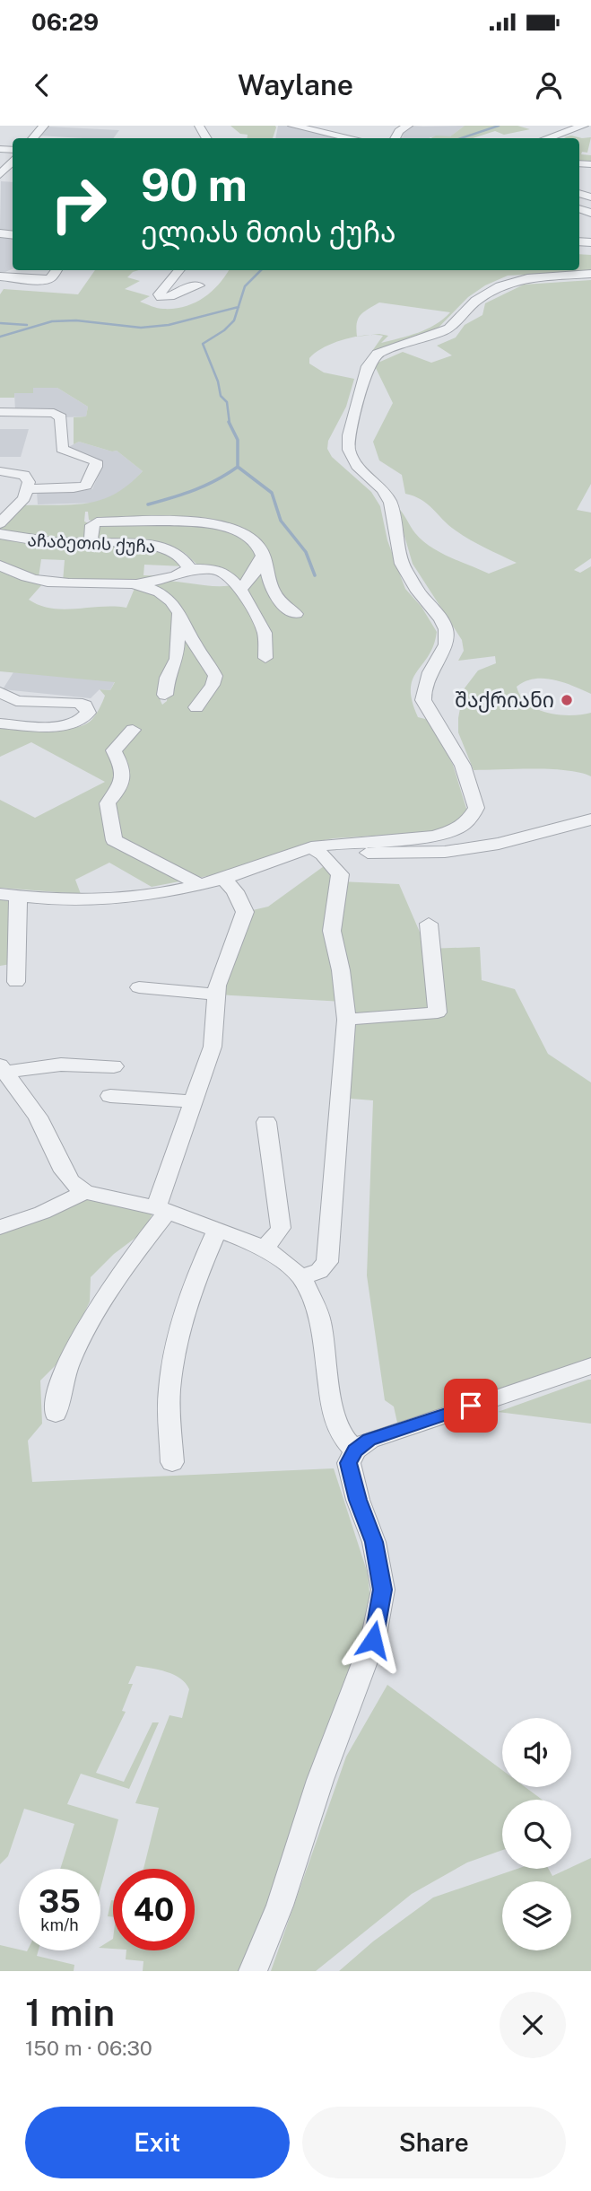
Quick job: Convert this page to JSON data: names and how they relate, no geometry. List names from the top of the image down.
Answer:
{
  "streets": {
    "street": ["აჩაბეთის ქუჩა"]
  },
  "places": ["შაქრიანი"],
  "page": {
    "status": "06:29",
    "header": "Waylane",
    "turn": ["90 m", "ელიას მთის ქუჩა"],
    "speed": "35 km/h",
    "limit": "40",
    "heading": ["1 min", "150 m · 06:30"],
    "buttons": ["Exit", "Share"]
  }
}
